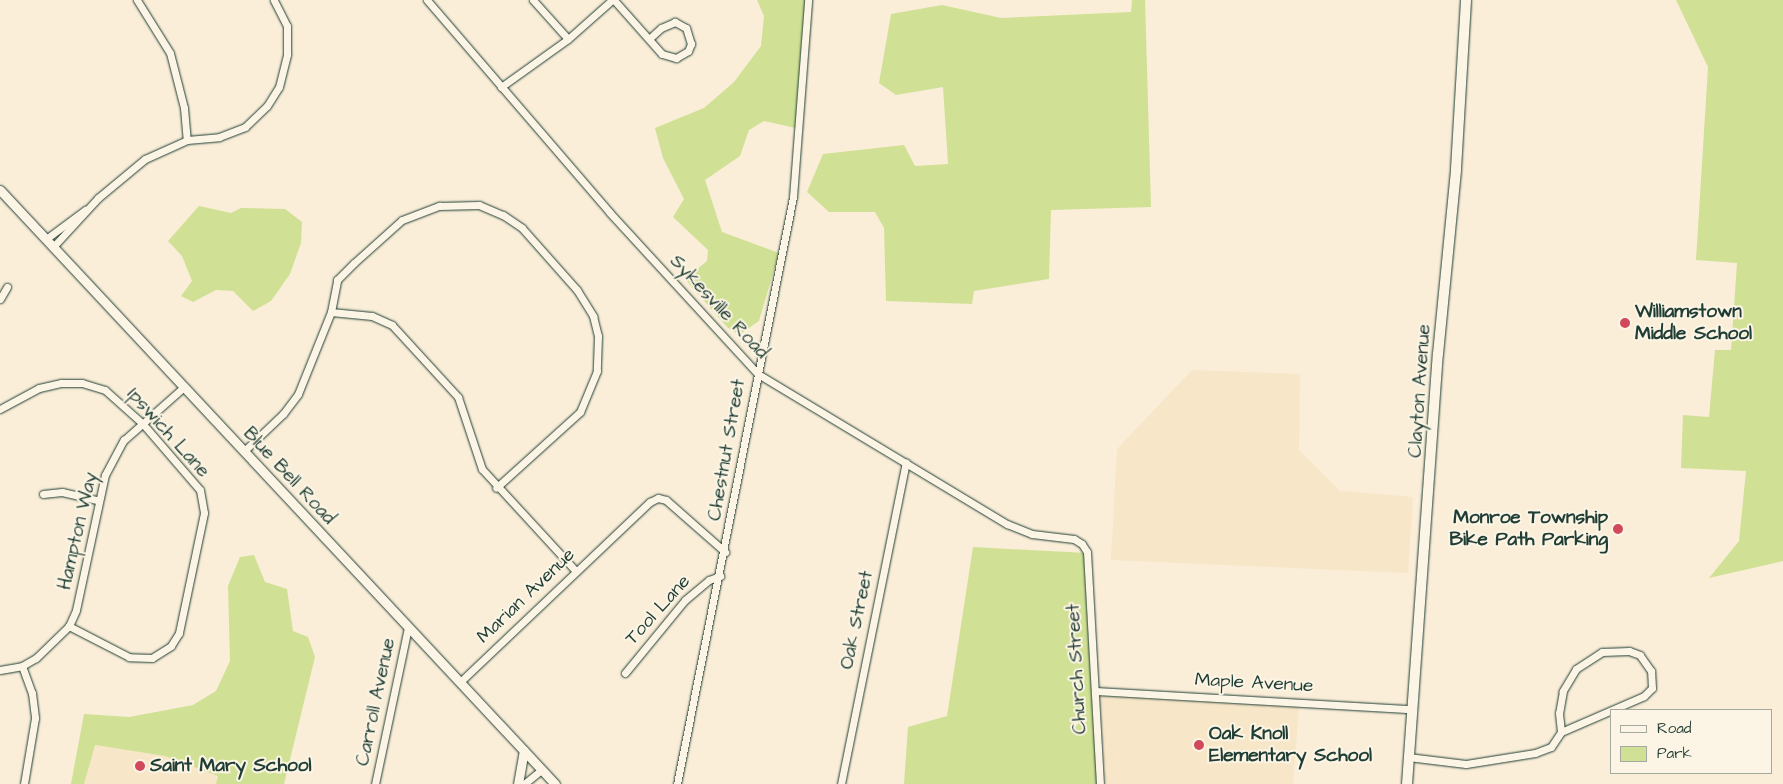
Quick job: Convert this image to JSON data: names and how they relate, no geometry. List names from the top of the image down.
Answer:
{
  "streets": {
    "main road": ["Clayton Avenue"],
    "street": [
      "Sykesville Road",
      "Ipswich Lane",
      "Chestnut Street",
      "Blue Bell Road",
      "Hampton Way",
      "Marian Avenue",
      "Tool Lane",
      "Oak Street",
      "Church Street",
      "Maple Avenue",
      "Carroll Avenue"
    ]
  },
  "crossings": [
    ["Sykesville Road", "Chestnut Street"],
    ["Sykesville Road", "Oak Street"],
    ["Sykesville Road", "Church Street"],
    ["Clayton Avenue", "Maple Avenue"],
    ["Ipswich Lane", "Hampton Way"],
    ["Chestnut Street", "Marian Avenue"],
    ["Chestnut Street", "Tool Lane"],
    ["Blue Bell Road", "Hampton Way"],
    ["Blue Bell Road", "Marian Avenue"],
    ["Blue Bell Road", "Carroll Avenue"],
    ["Church Street", "Maple Avenue"]
  ],
  "places": [
    "Williamstown Middle School",
    "Monroe Township Bike Path Parking",
    "Oak Knoll Elementary School",
    "Saint Mary School"
  ],
  "legend": ["Road", "Park"]
}
